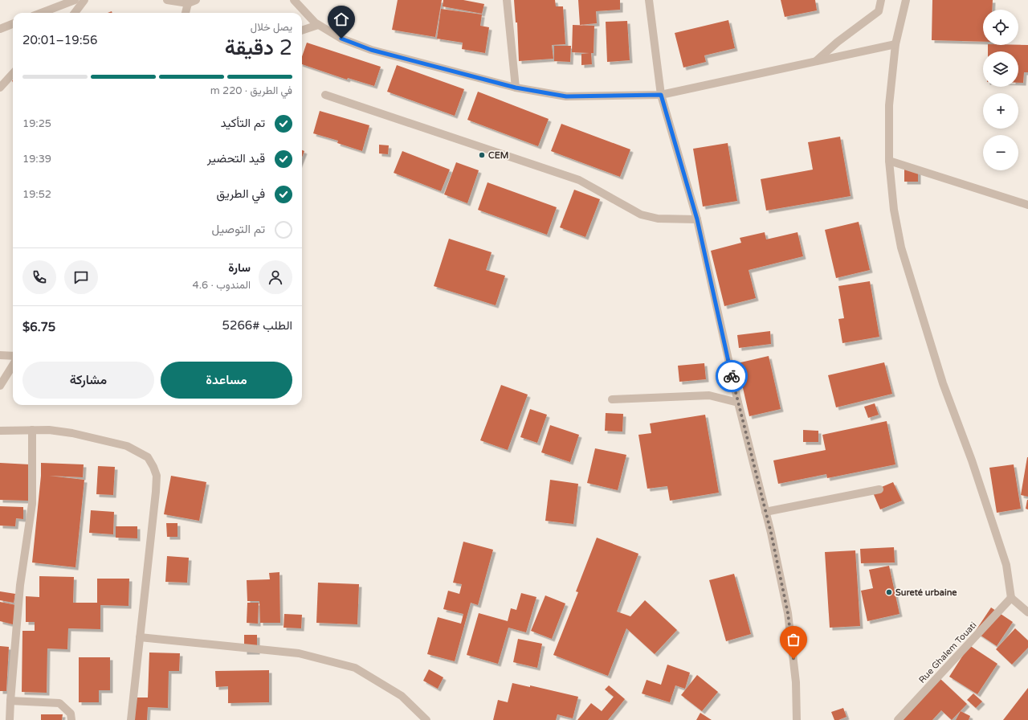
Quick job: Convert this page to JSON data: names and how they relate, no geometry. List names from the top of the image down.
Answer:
{
  "streets": {
    "street": ["Rue Ghalem Touati"]
  },
  "places": ["CEM", "Sureté urbaine"],
  "page": {
    "map_buttons": ["+", "−"],
    "heading": ["2 دقيقة", "يصل خلال", "19:56–20:01"],
    "panel": [
      "سارة",
      "المندوب · 4.6",
      "الطلب #5266",
      "$6.75"
    ],
    "bar": "في الطريق · 220 m",
    "list": [
      ["تم التأكيد", "19:25"],
      ["قيد التحضير", "19:39"],
      ["في الطريق", "19:52"],
      "تم التوصيل"
    ],
    "buttons": ["مساعدة", "مشاركة"]
  }
}
